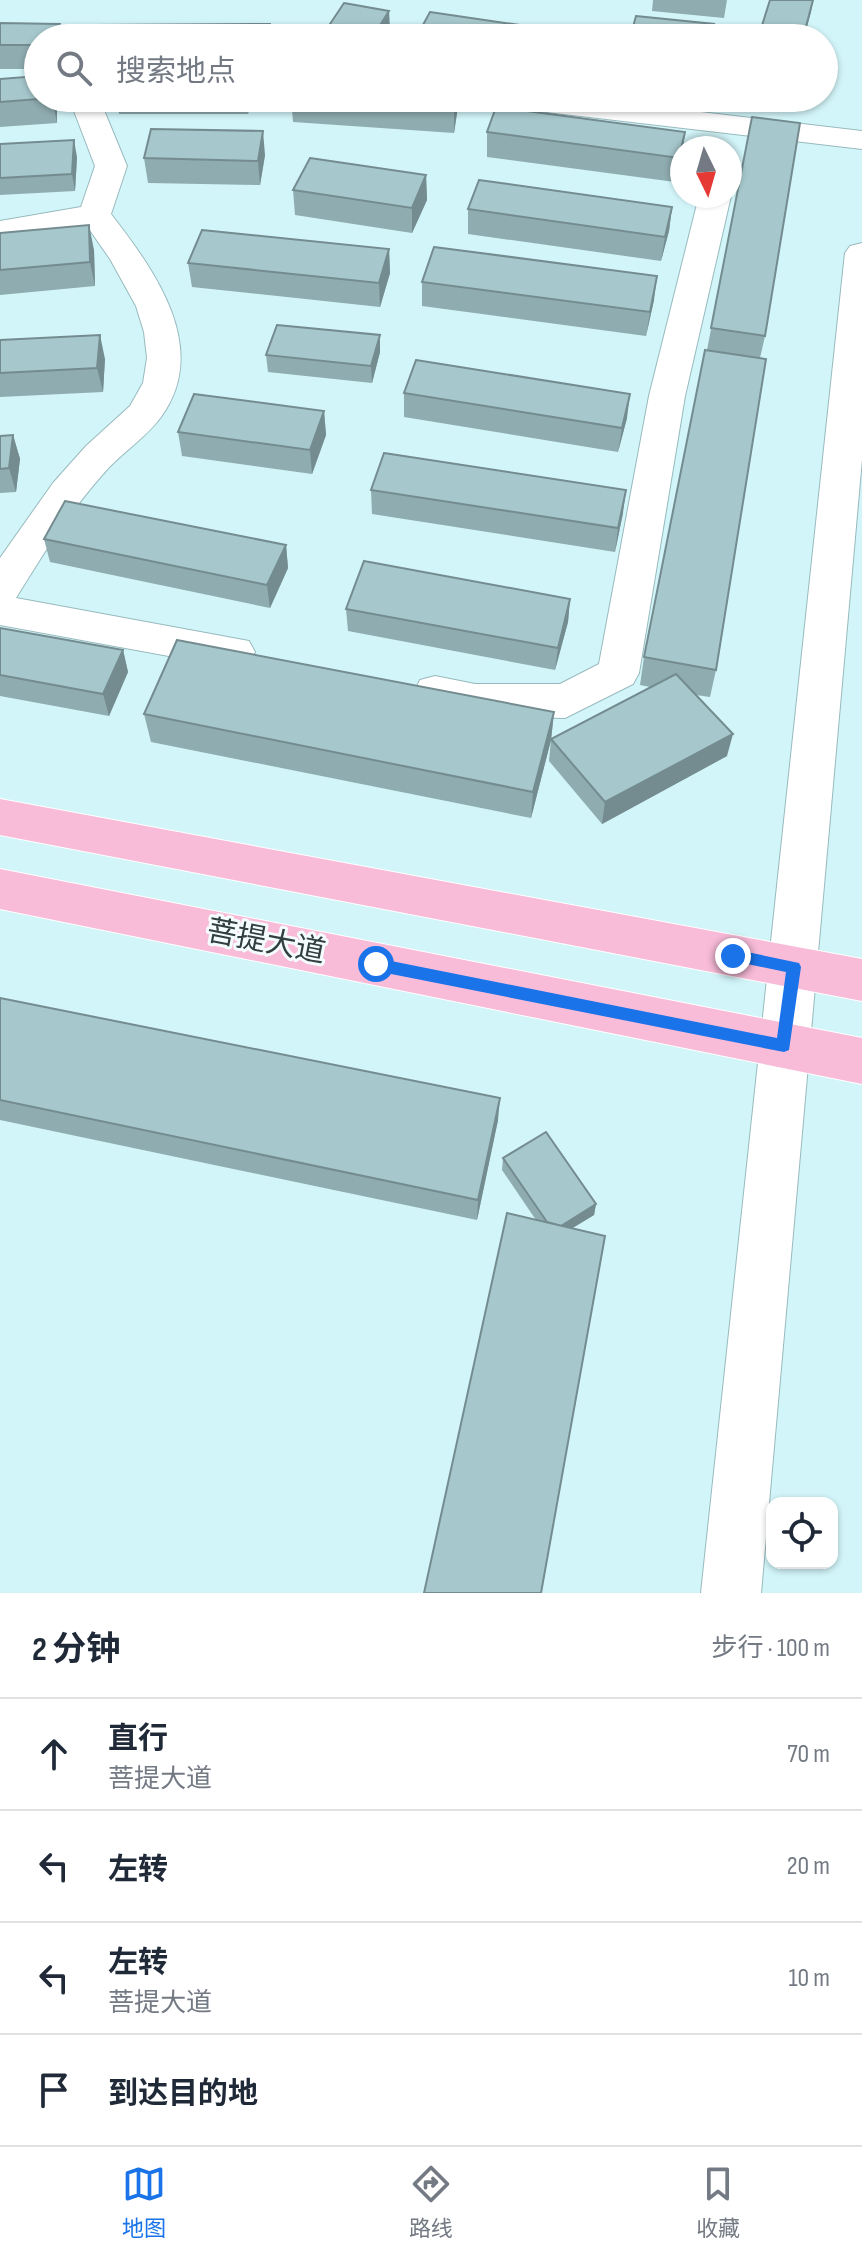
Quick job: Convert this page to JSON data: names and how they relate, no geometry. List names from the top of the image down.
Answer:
{
  "streets": {
    "main road": ["菩提大道"]
  },
  "north": "bottom",
  "page": {
    "search": "搜索地点",
    "heading": ["2 分钟", "步行 · 100 m"],
    "list": [
      ["直行", "菩提大道", "70 m"],
      ["左转", "20 m"],
      ["左转", "菩提大道", "10 m"],
      "到达目的地"
    ],
    "nav": ["地图", "路线", "收藏"]
  }
}
